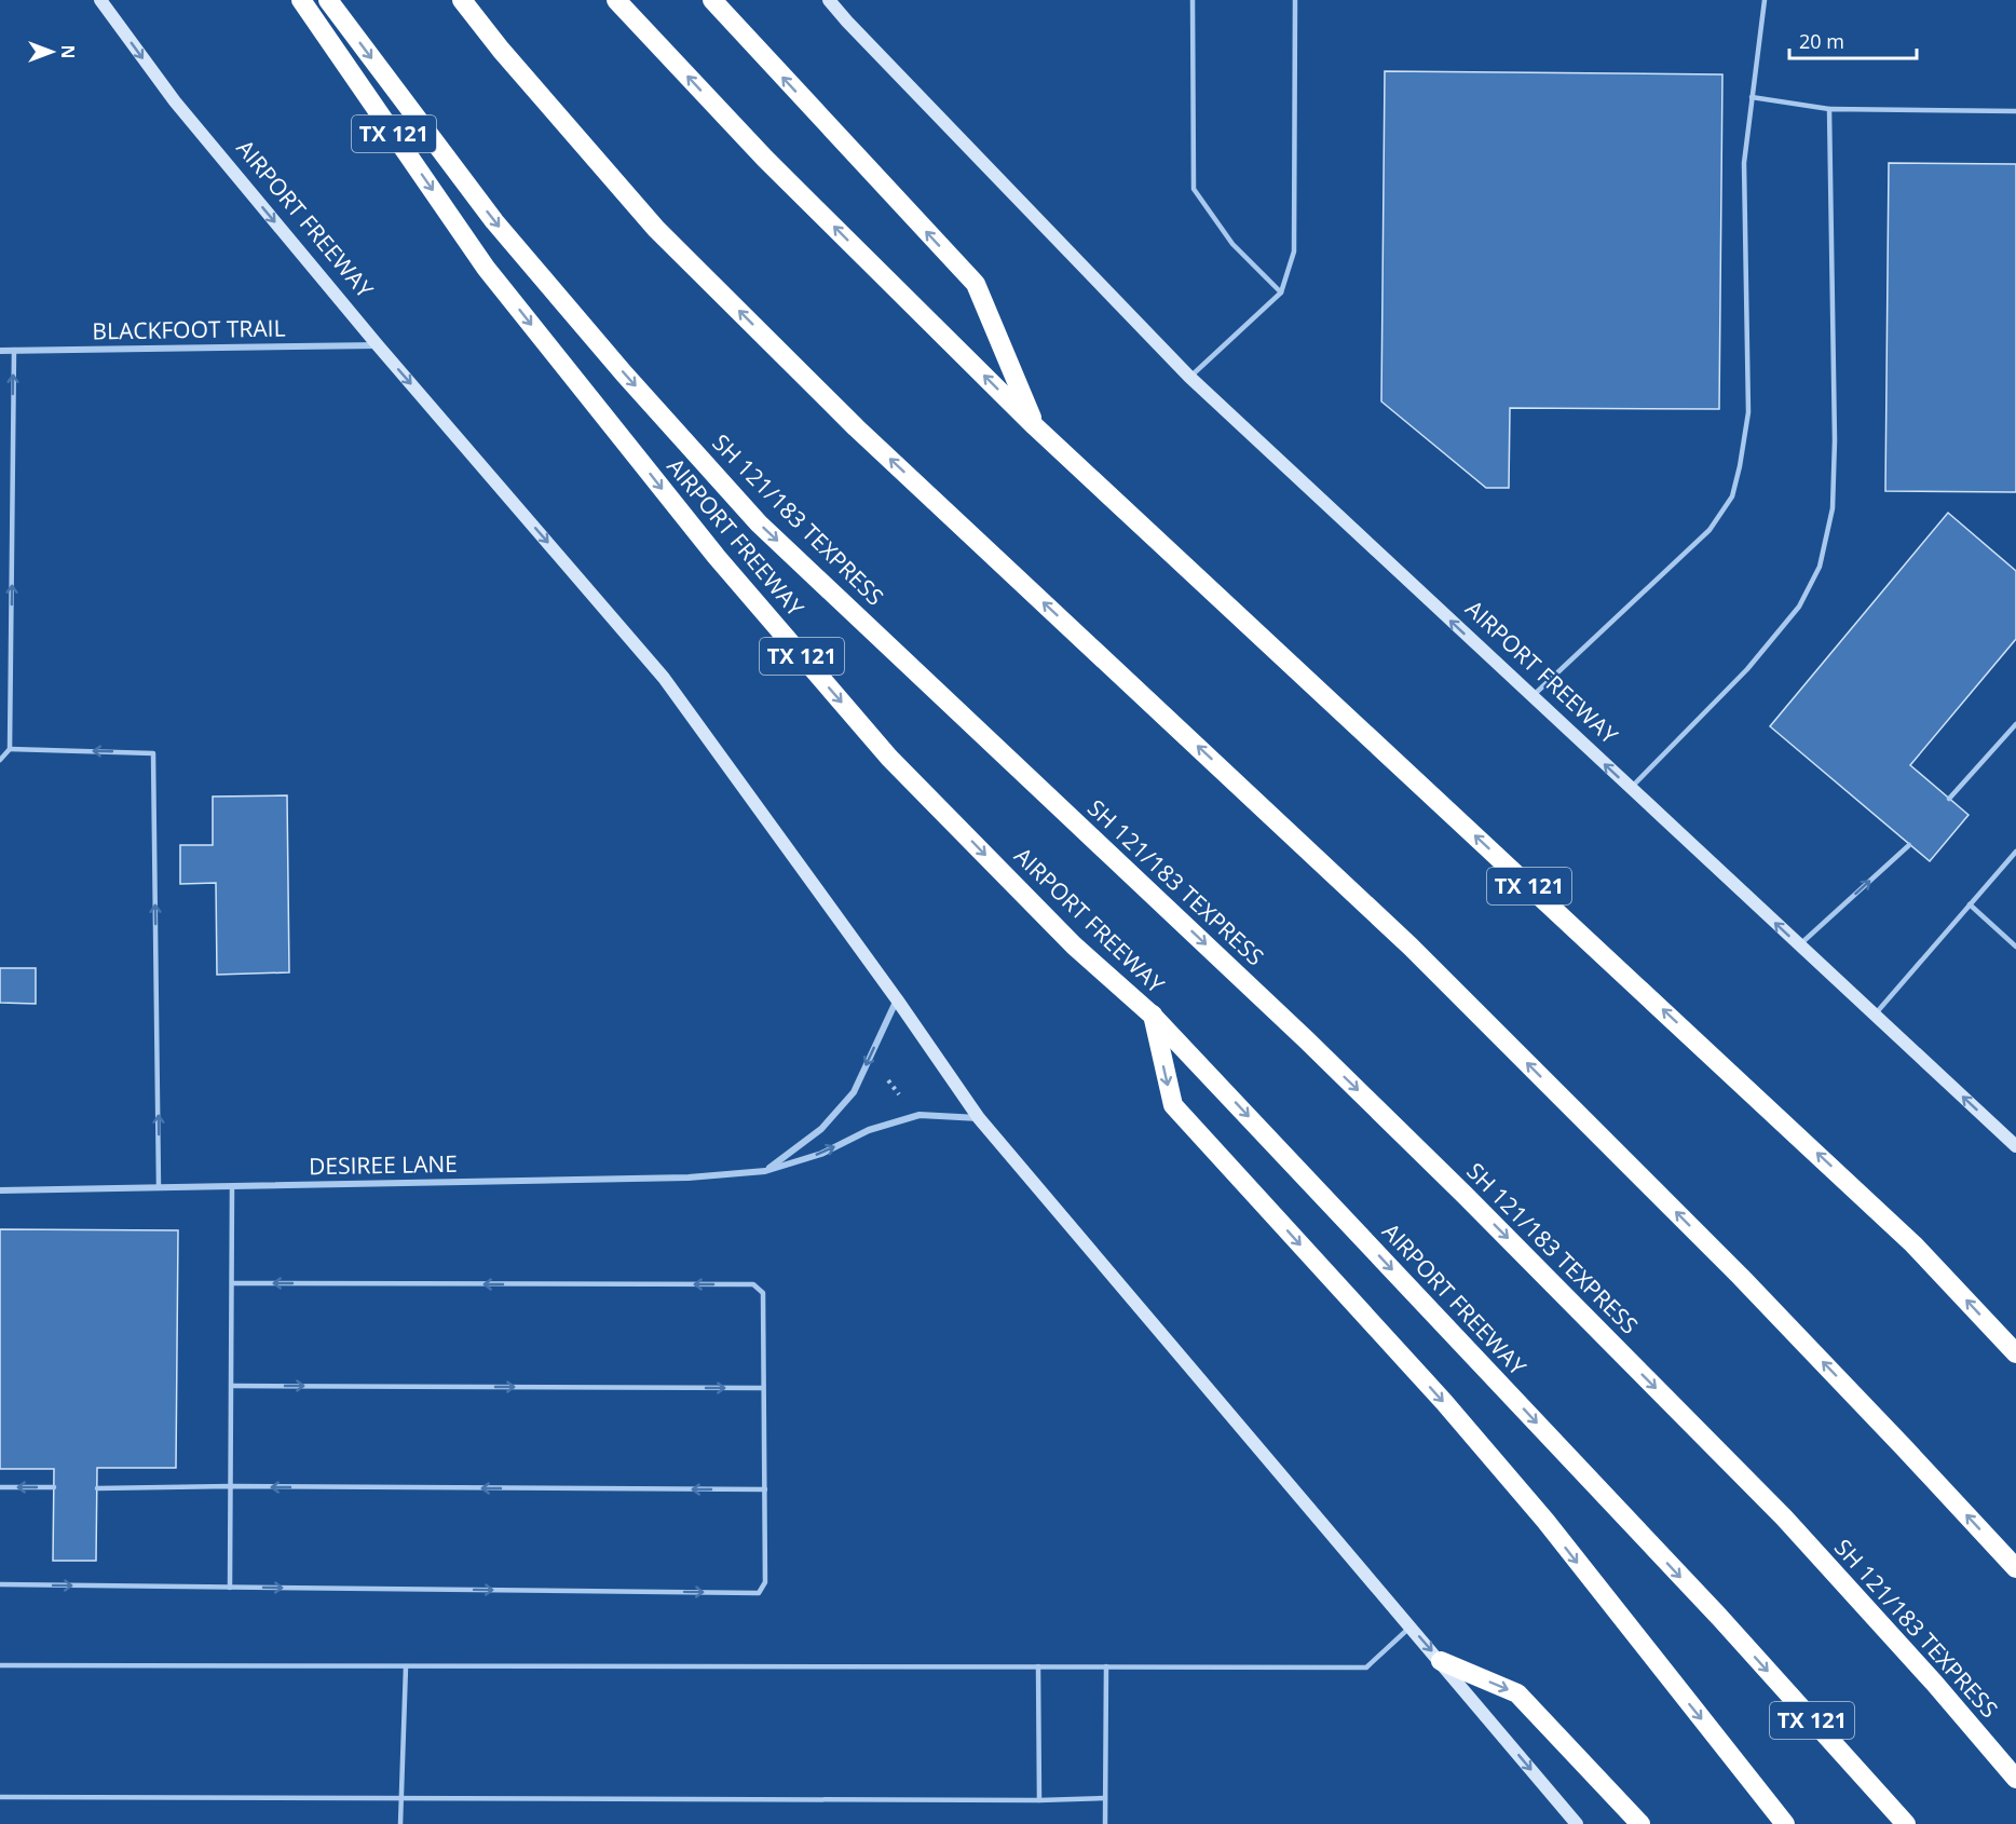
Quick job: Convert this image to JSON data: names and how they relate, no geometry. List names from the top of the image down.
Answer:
{
  "streets": {
    "highway": ["TX 121", "AIRPORT FREEWAY", "SH 121/183 TEXPRESS"],
    "street": ["BLACKFOOT TRAIL", "DESIREE LANE"]
  },
  "crossings": [
    ["AIRPORT FREEWAY", "BLACKFOOT TRAIL"],
    ["AIRPORT FREEWAY", "DESIREE LANE"]
  ],
  "scale_bar": "20 m",
  "north": "right"
}
